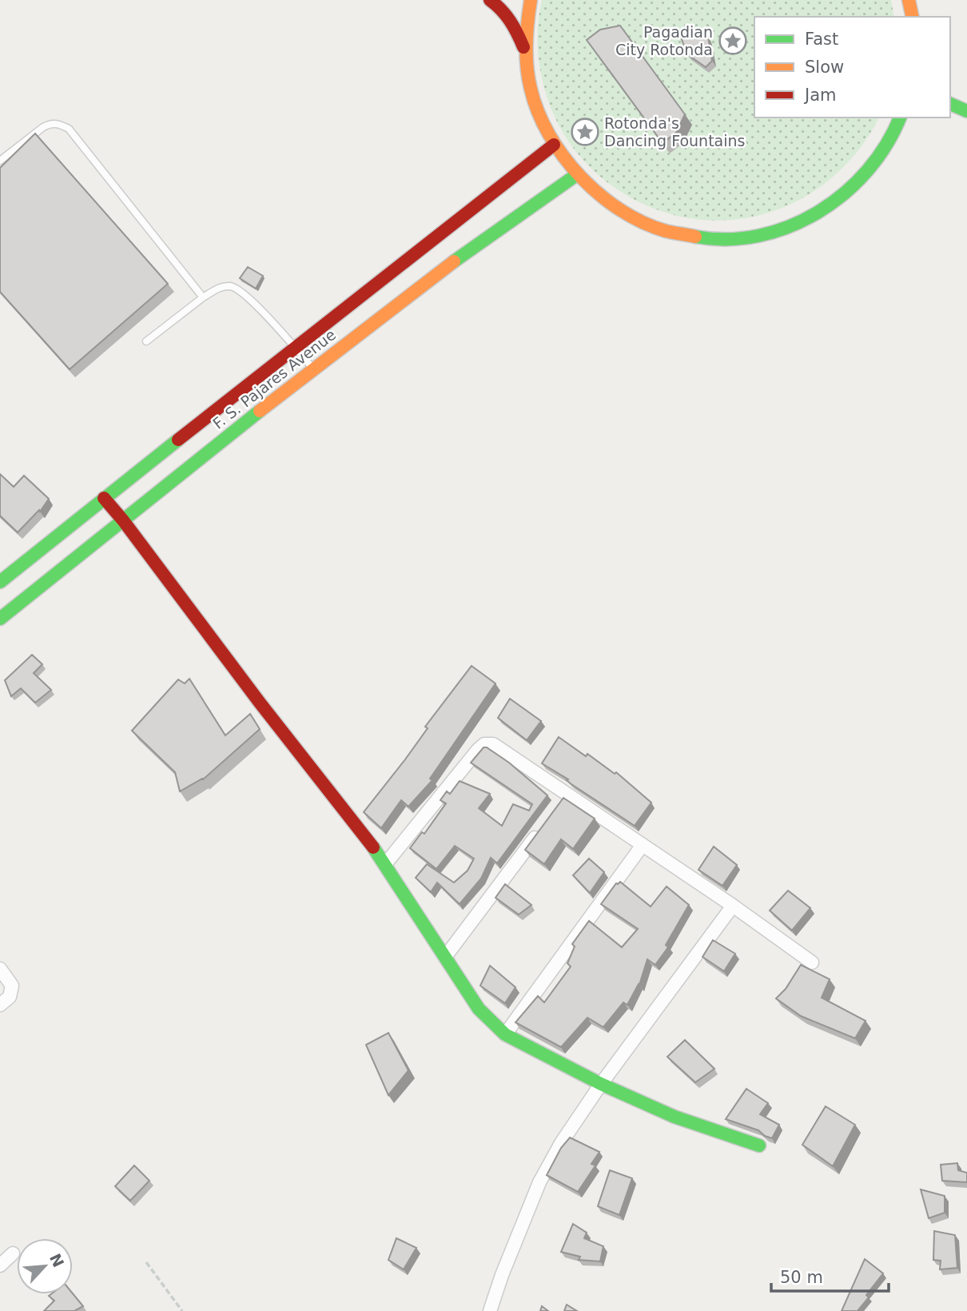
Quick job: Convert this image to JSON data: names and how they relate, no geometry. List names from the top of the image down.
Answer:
{
  "streets": {
    "main road": ["F. S. Pajares Avenue"]
  },
  "places": {
    "place": ["Pagadian City Rotonda", "Rotonda's Dancing Fountains"]
  },
  "legend": ["Fast", "Slow", "Jam"],
  "scale_bar": "50 m",
  "north": "top right"
}
